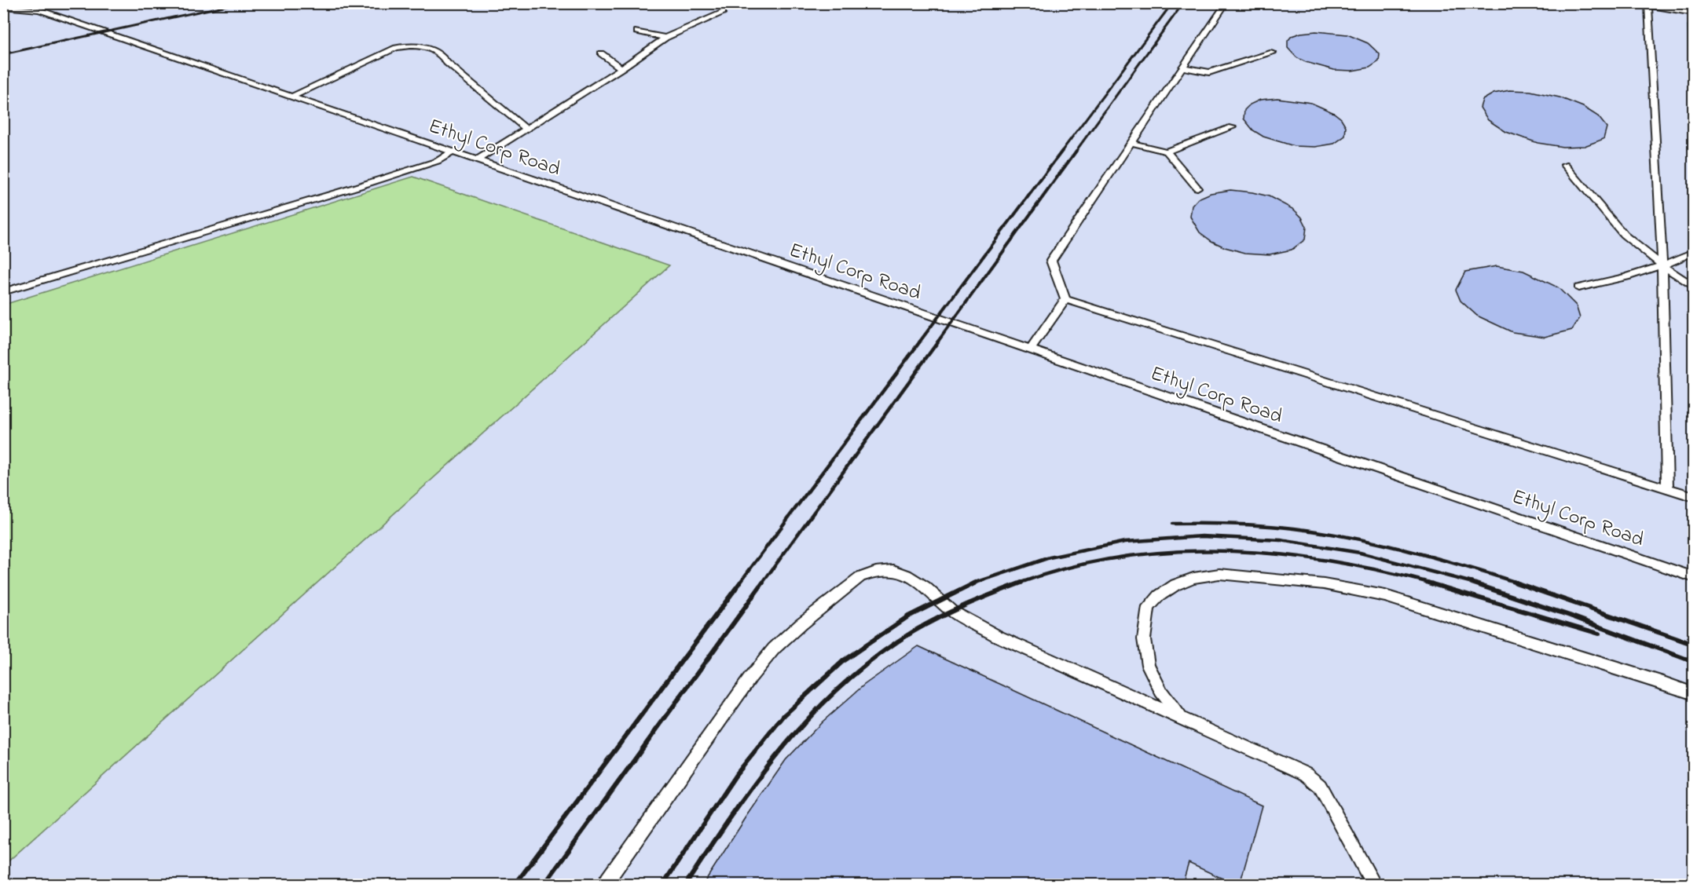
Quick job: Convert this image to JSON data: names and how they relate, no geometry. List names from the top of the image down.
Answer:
{
  "streets": {
    "lane": ["Ethyl Corp Road"]
  }
}
